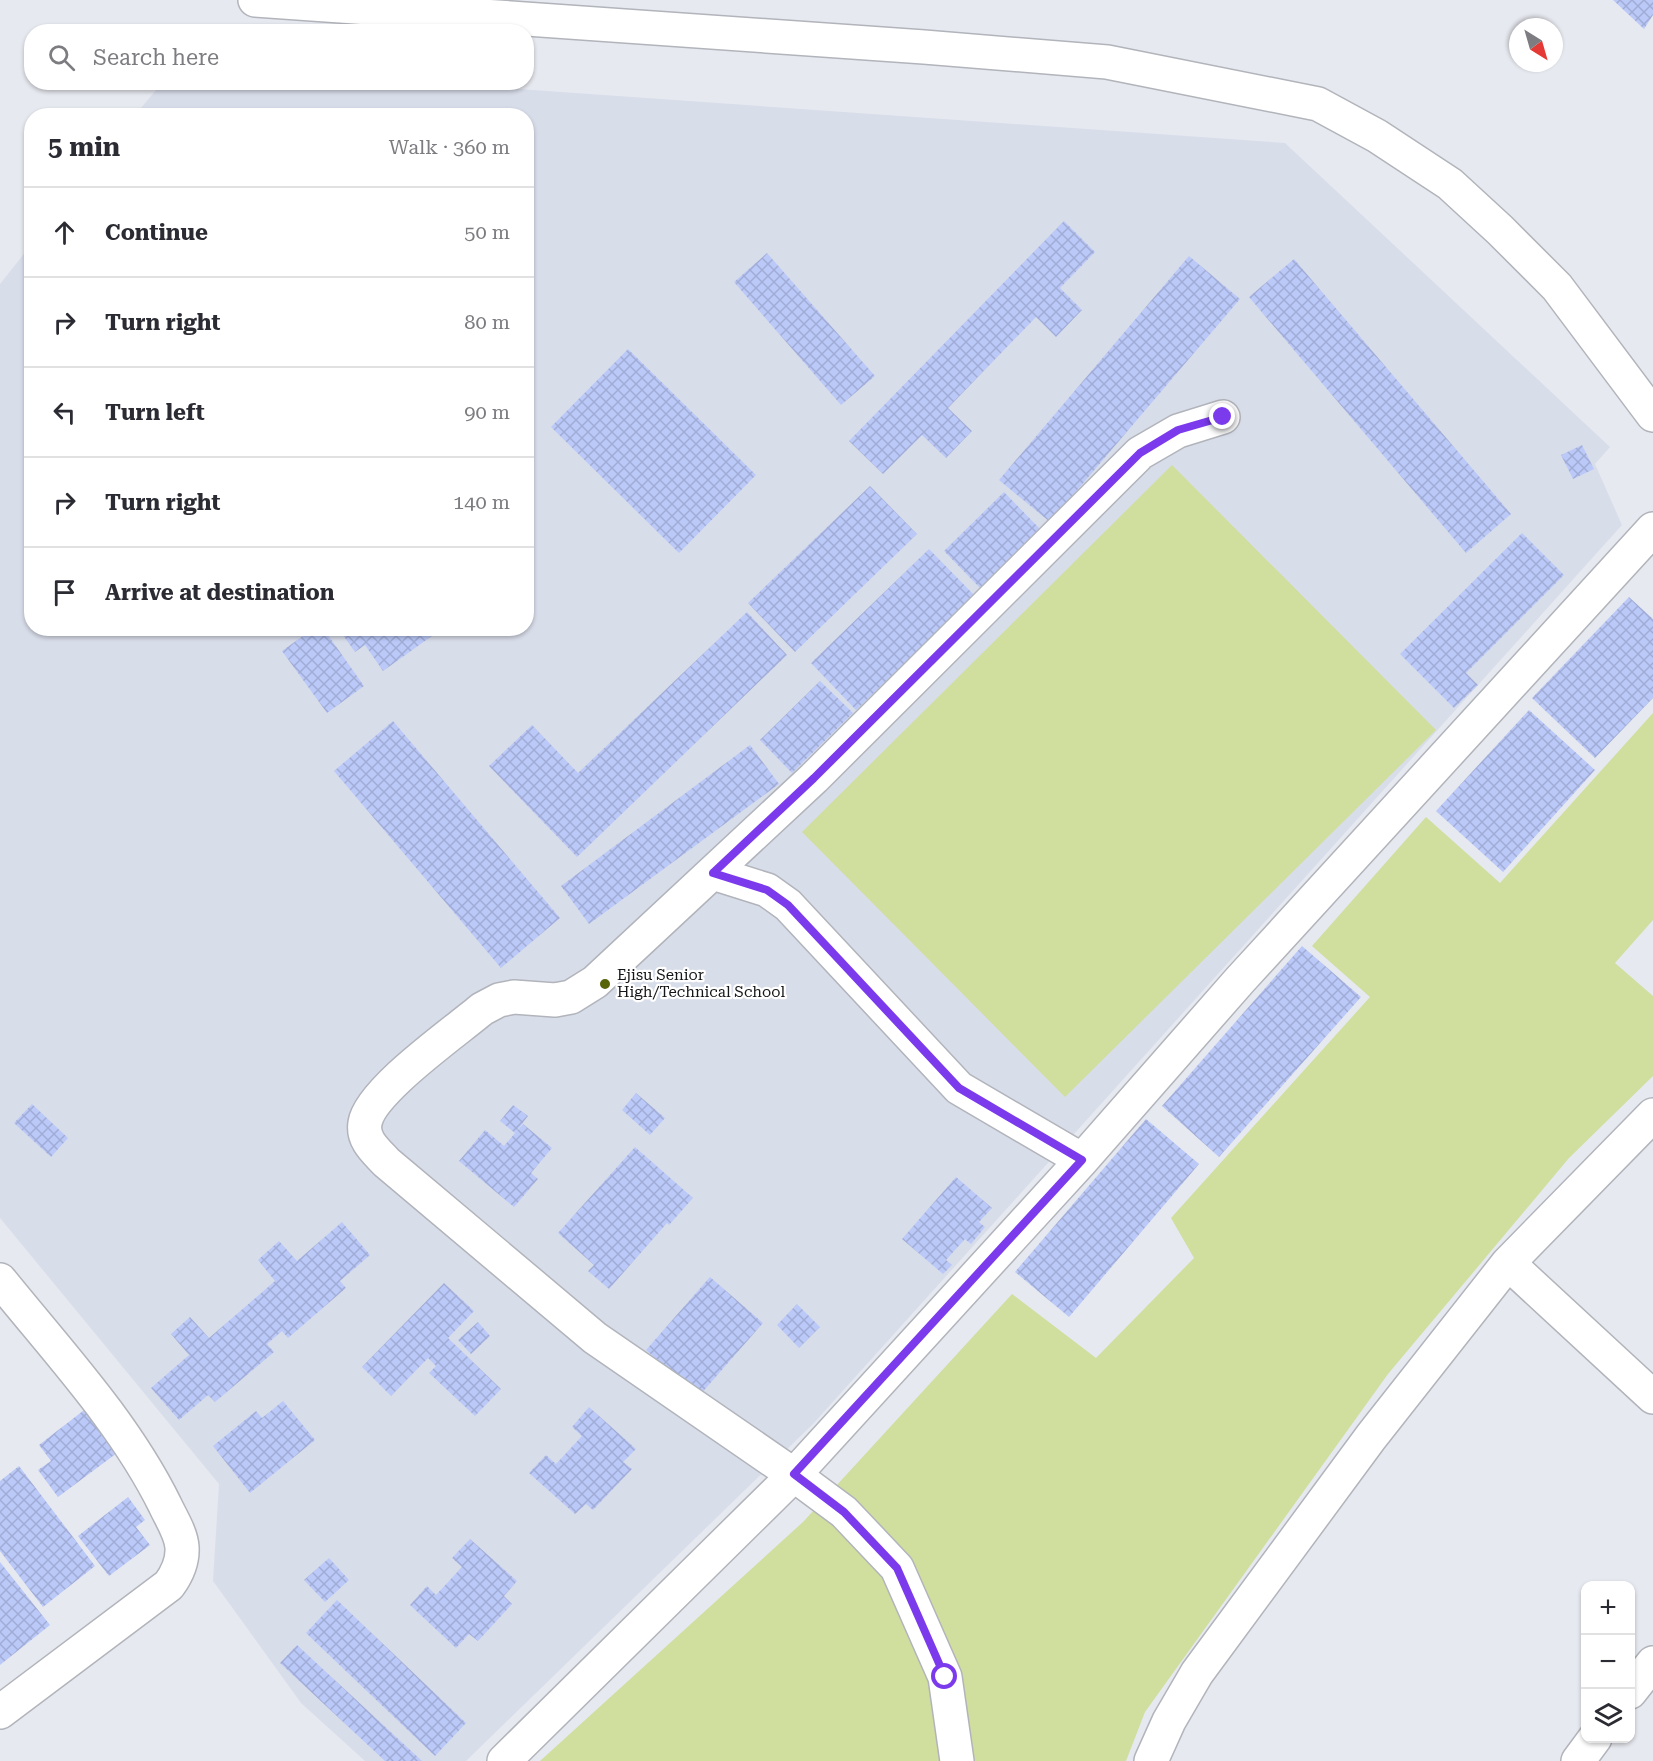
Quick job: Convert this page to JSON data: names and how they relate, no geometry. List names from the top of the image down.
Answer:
{
  "places": ["Ejisu Senior High/Technical School"],
  "north": "bottom right",
  "page": {
    "search": "Search here",
    "heading": ["5 min", "Walk · 360 m"],
    "list": [
      ["Continue", "50 m"],
      ["Turn right", "80 m"],
      ["Turn left", "90 m"],
      ["Turn right", "140 m"],
      "Arrive at destination"
    ],
    "map_buttons": ["+", "−"]
  }
}
